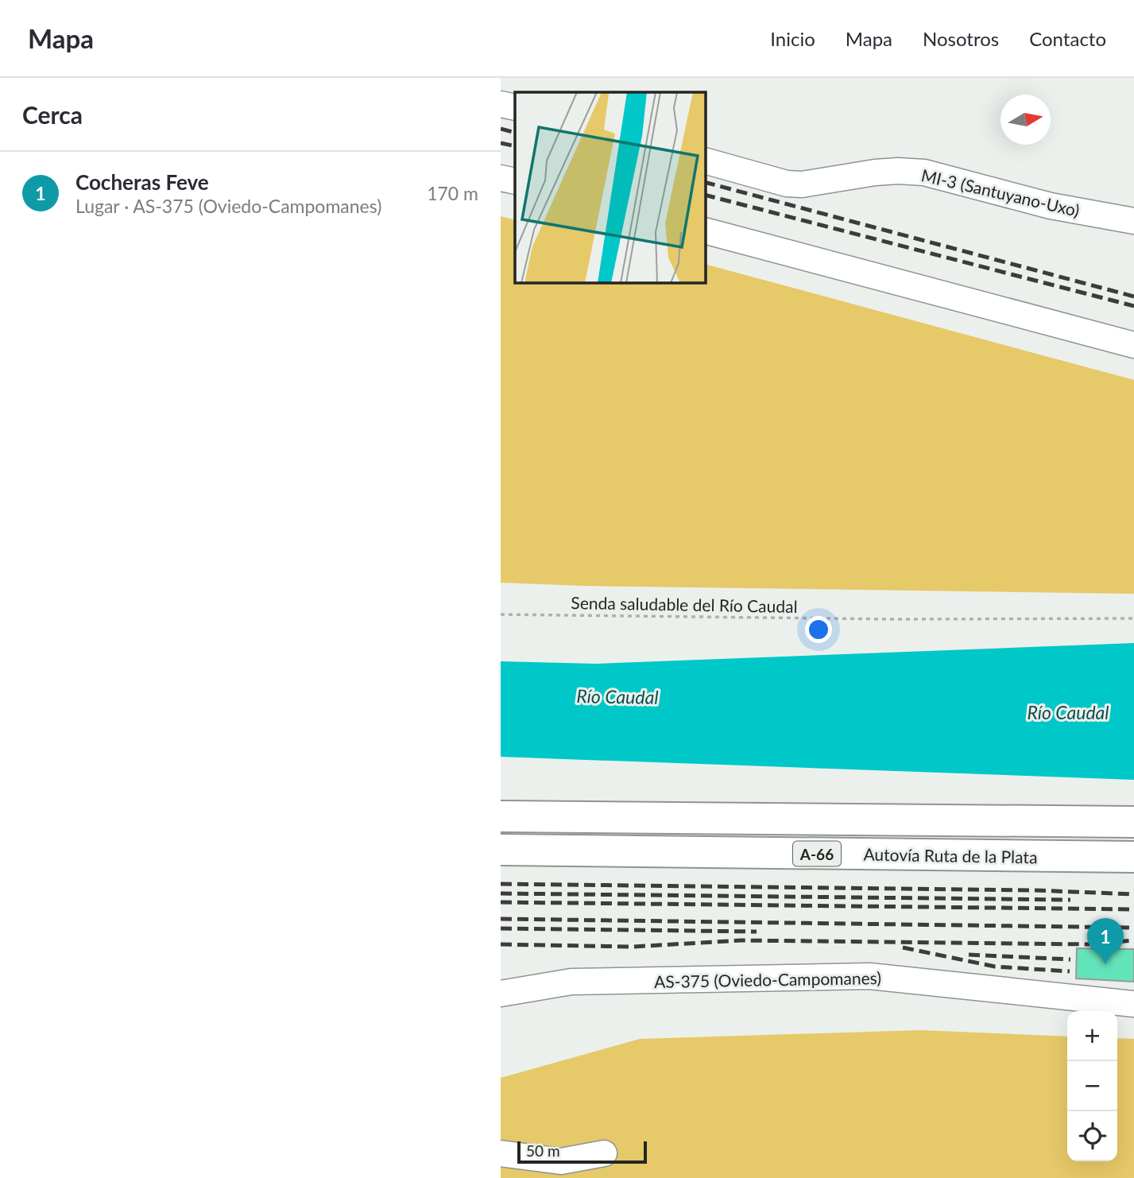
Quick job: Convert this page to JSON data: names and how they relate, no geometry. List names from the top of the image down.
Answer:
{
  "streets": {
    "highway": ["A-66", "Autovía Ruta de la Plata"],
    "street": ["MI-3 (Santuyano-Uxo)", "AS-375 (Oviedo-Campomanes)"],
    "path": ["Senda saludable del Río Caudal"]
  },
  "water": ["Río Caudal"],
  "scale_bar": "50 m",
  "north": "right",
  "page": {
    "header": "Mapa",
    "nav": [
      "Inicio",
      "Mapa",
      "Nosotros",
      "Contacto"
    ],
    "heading": "Cerca",
    "list": [
      {
        "mark": "1",
        "name": "Cocheras Feve",
        "note": "Lugar · AS-375 (Oviedo-Campomanes)",
        "value": "170 m"
      }
    ],
    "pins": "1",
    "map_buttons": ["+", "−"],
    "scale": "50 m"
  }
}
